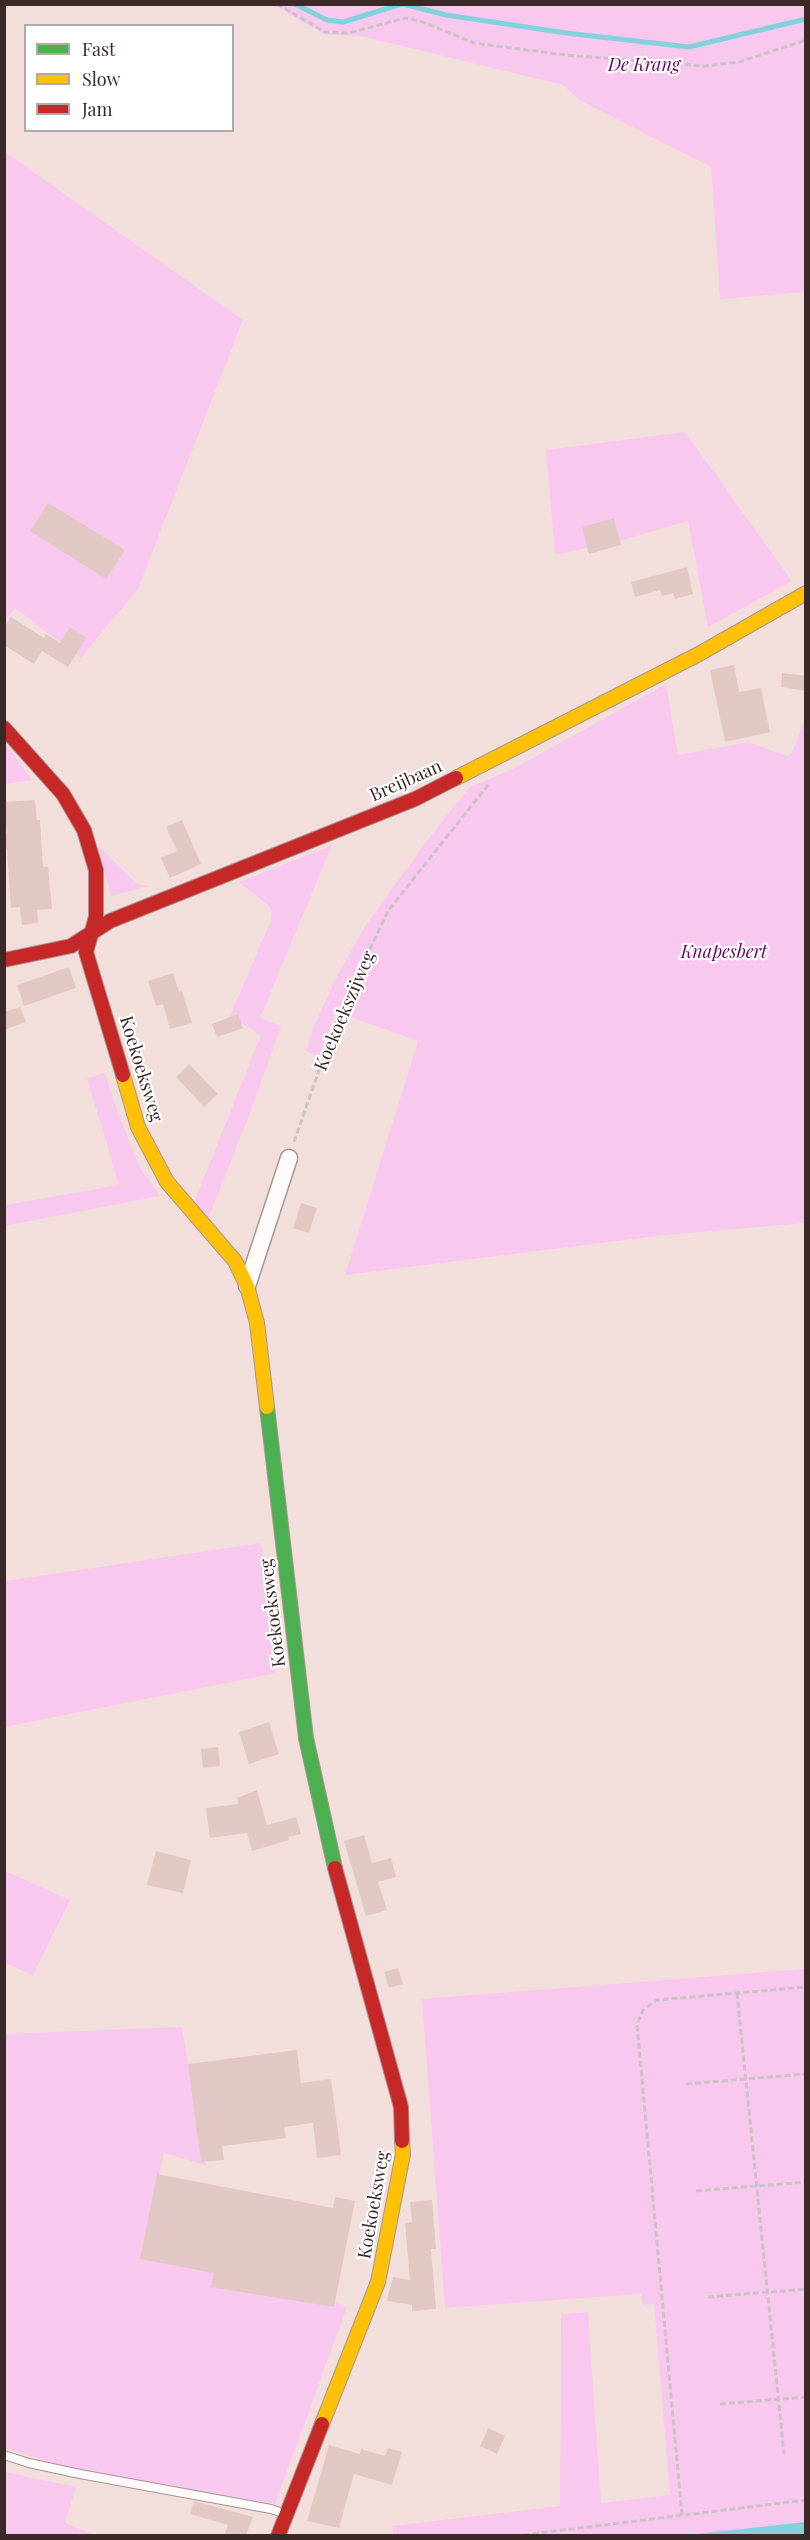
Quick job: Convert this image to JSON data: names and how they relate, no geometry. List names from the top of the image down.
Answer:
{
  "streets": {
    "street": ["Breijbaan", "Koekoeksweg"],
    "path": ["Koekoekszijweg"]
  },
  "crossings": [
    ["Breijbaan", "Koekoekszijweg"],
    ["Breijbaan", "Koekoeksweg"]
  ],
  "parks": ["De Krang", "Knapesbert"],
  "legend": ["Fast", "Slow", "Jam"]
}
